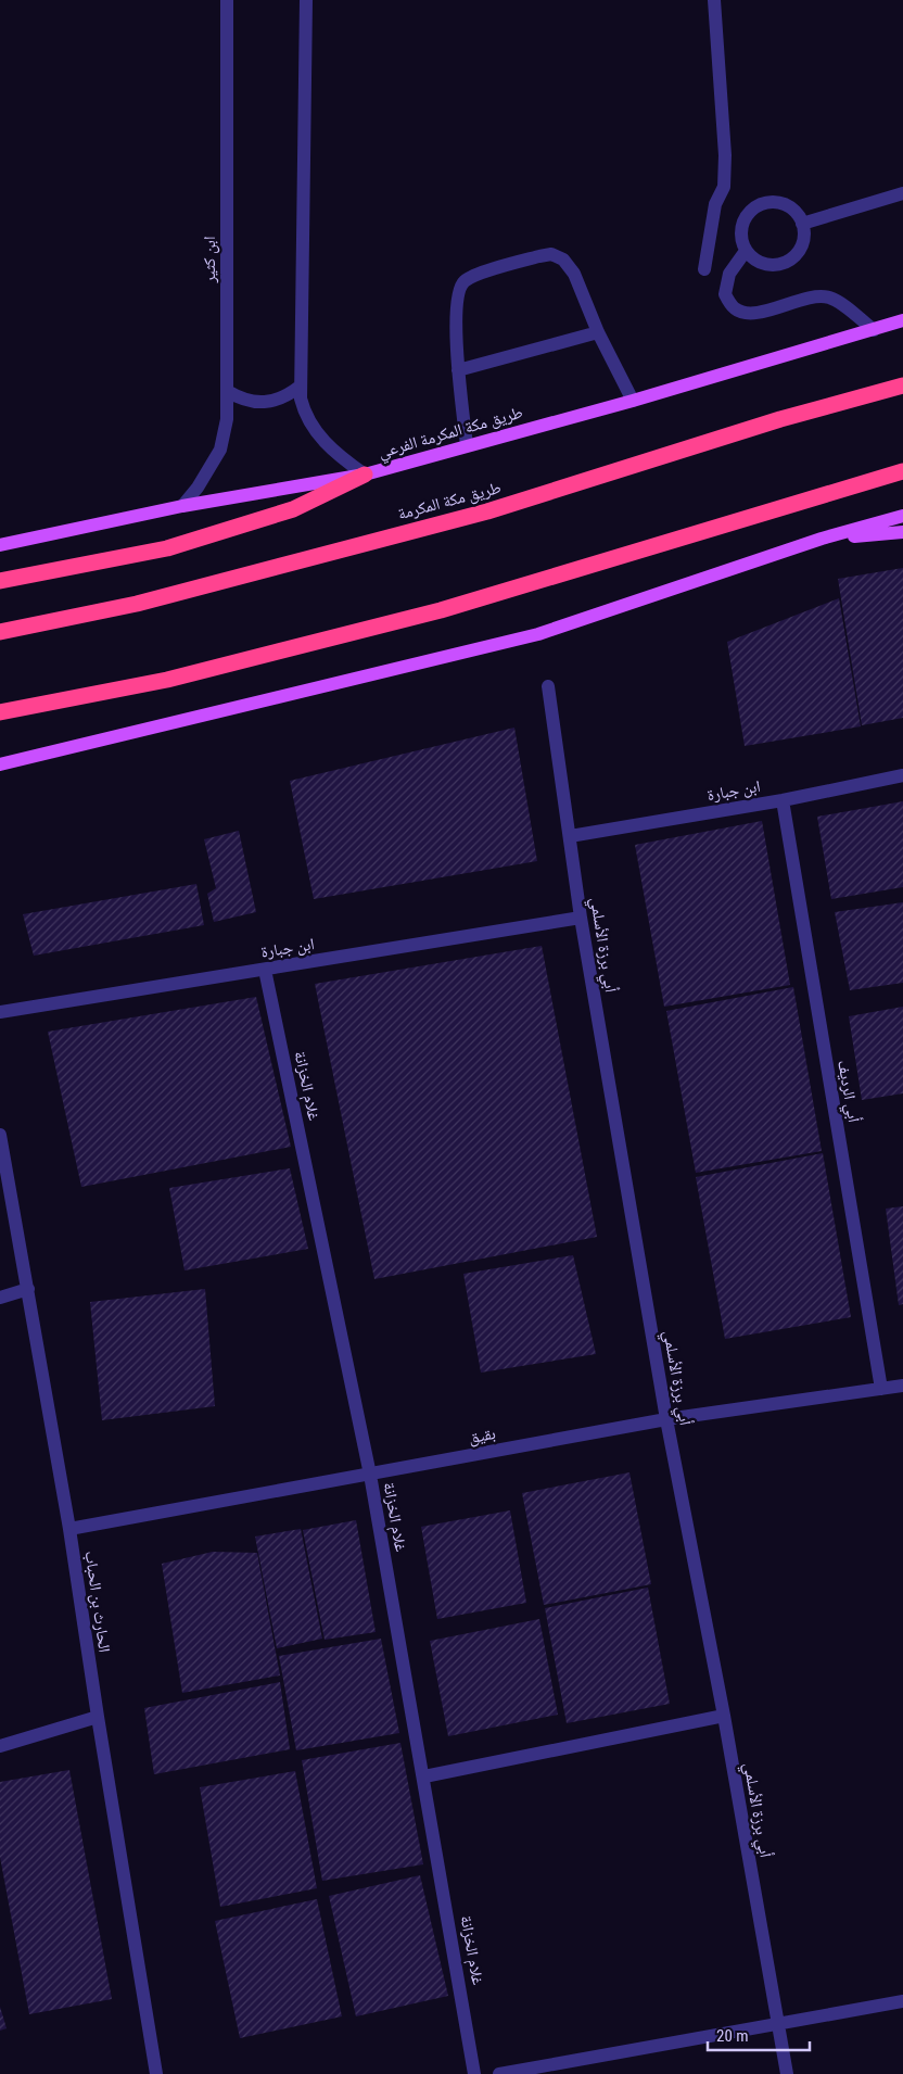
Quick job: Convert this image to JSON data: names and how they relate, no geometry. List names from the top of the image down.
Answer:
{
  "streets": {
    "highway": ["طريق مكة المكرمة"],
    "main road": ["طريق مكة المكرمة الفرعي"],
    "street": [
      "ابن كثير",
      "ابن جبارة",
      "أبي برزة الأسلمي",
      "غلام الخزانة",
      "أبي الرديف",
      "بقيق",
      "الحارث بن الحباب"
    ]
  },
  "crossings": [
    ["ابن كثير", "طريق مكة المكرمة الفرعي"],
    ["ابن جبارة", "أبي برزة الأسلمي"],
    ["ابن جبارة", "غلام الخزانة"],
    ["ابن جبارة", "أبي الرديف"],
    ["أبي برزة الأسلمي", "بقيق"],
    ["غلام الخزانة", "بقيق"],
    ["أبي الرديف", "بقيق"],
    ["بقيق", "الحارث بن الحباب"]
  ],
  "scale_bar": "20 m"
}
